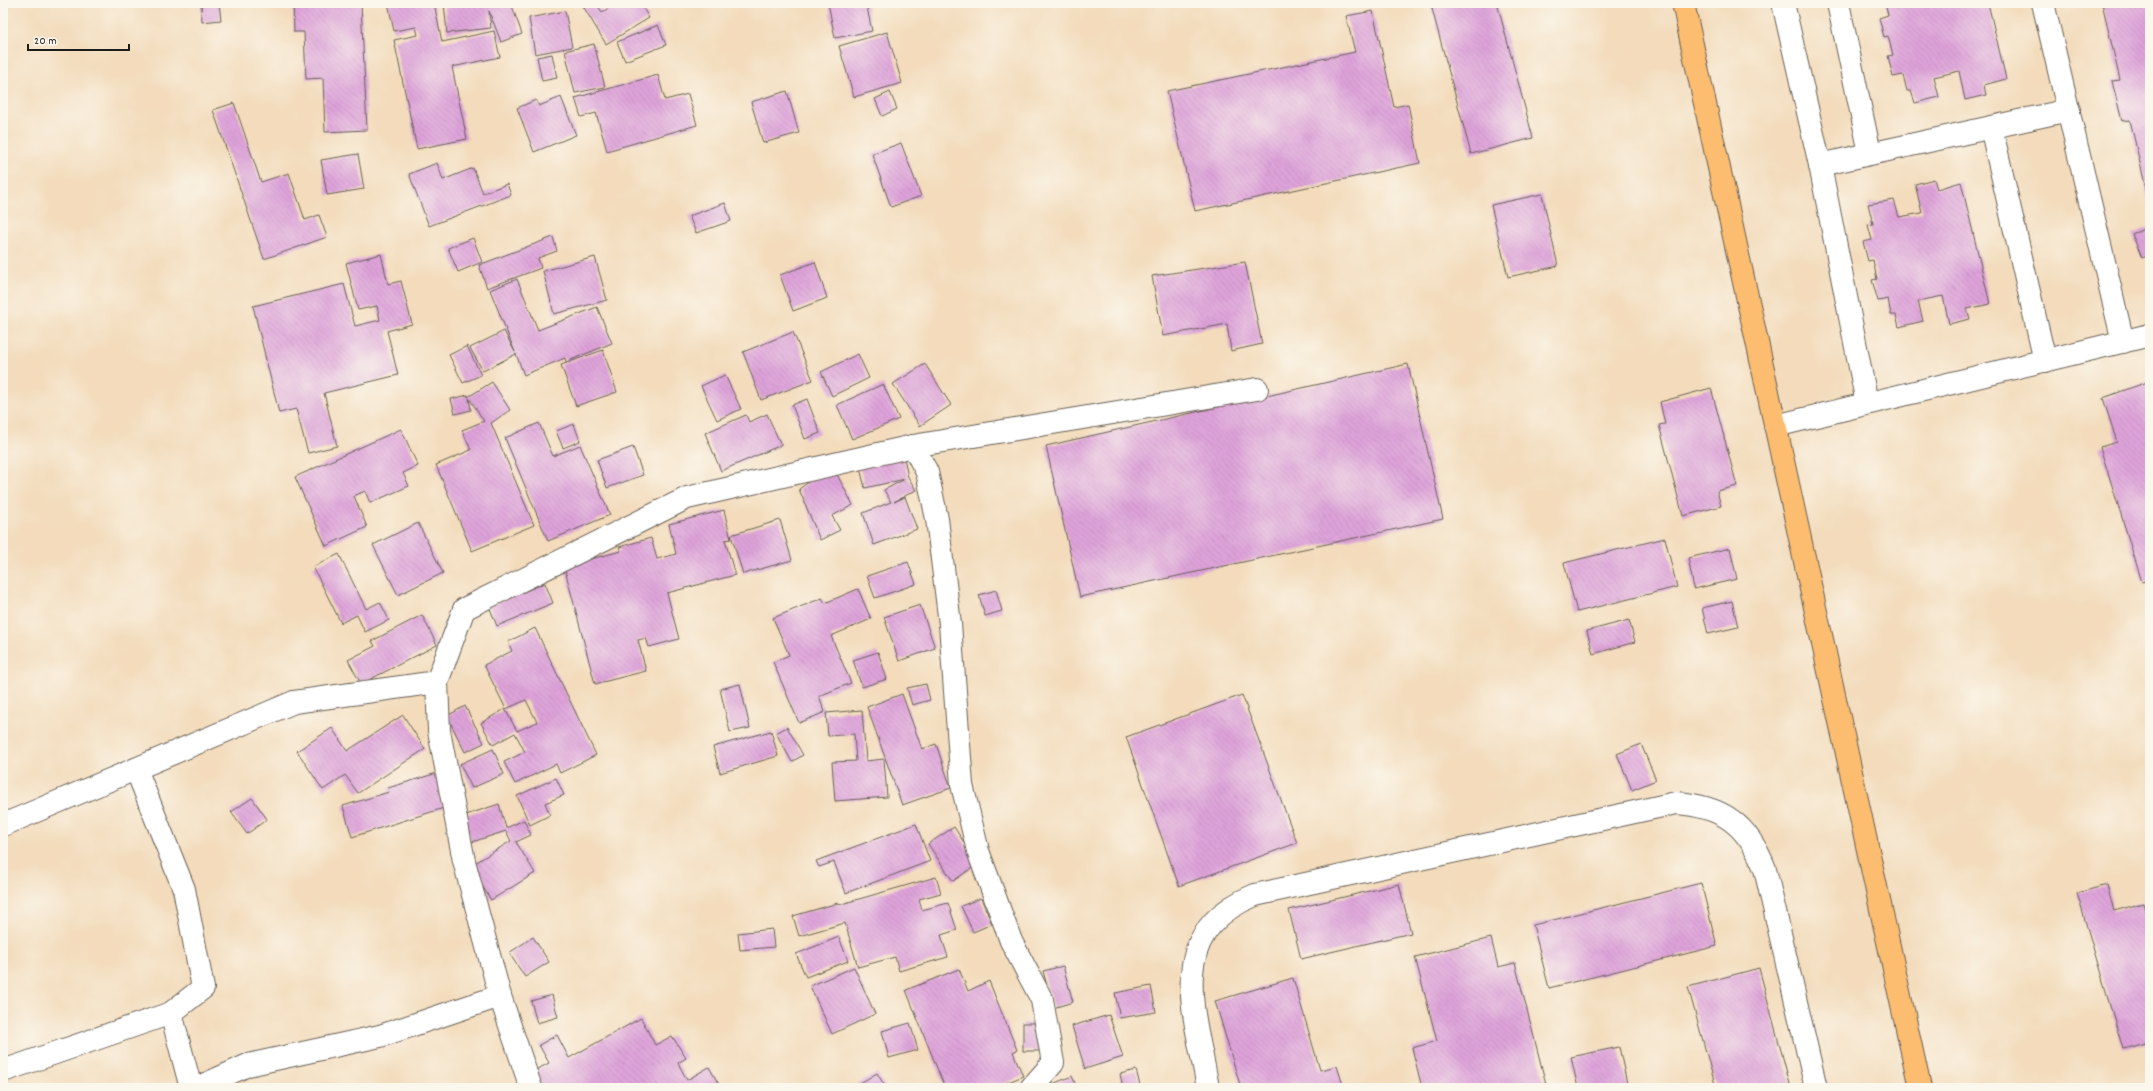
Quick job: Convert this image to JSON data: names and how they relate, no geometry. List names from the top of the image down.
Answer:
{
  "scale_bar": "20 m"
}
